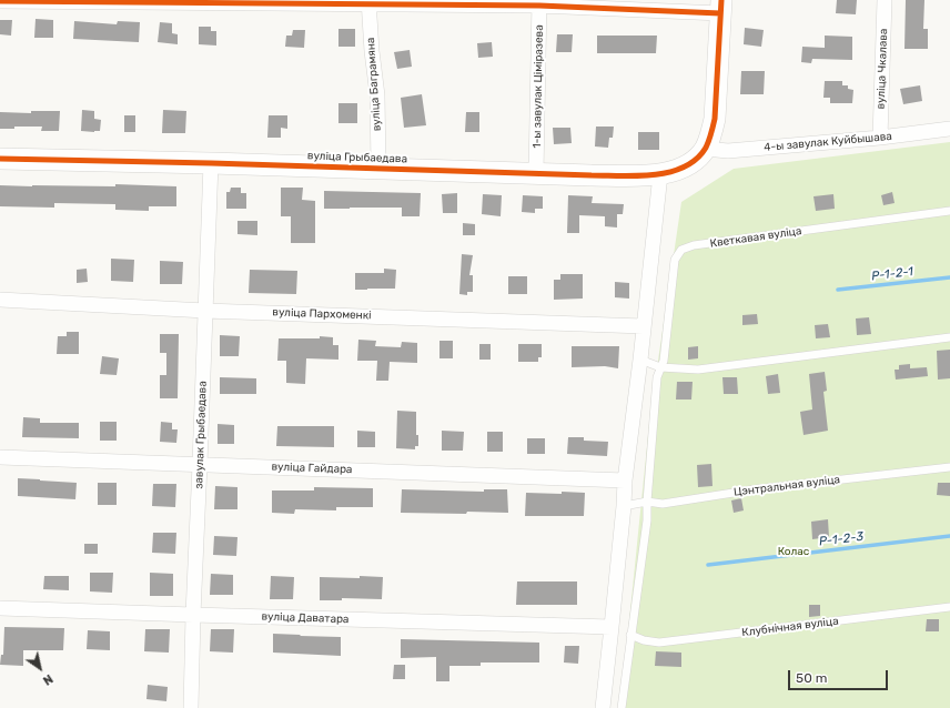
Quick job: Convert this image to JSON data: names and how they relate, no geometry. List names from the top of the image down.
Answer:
{
  "streets": {
    "street": [
      "вуліца Чкалава",
      "вуліца Баграмяна",
      "1-ы завулак Ціміразева",
      "4-ы завулак Куйбышава",
      "вуліца Грыбаедава",
      "вуліца Пархоменкі",
      "завулак Грыбаедава",
      "вуліца Гайдара",
      "вуліца Даватара"
    ],
    "lane": ["Кветкавая вуліца", "Цэнтральная вуліца", "Клубнічная вуліца"]
  },
  "crossings": [
    ["вуліца Чкалава", "4-ы завулак Куйбышава"],
    ["вуліца Баграмяна", "вуліца Грыбаедава"],
    ["1-ы завулак Ціміразева", "вуліца Грыбаедава"],
    ["4-ы завулак Куйбышава", "вуліца Грыбаедава"],
    ["вуліца Грыбаедава", "завулак Грыбаедава"],
    ["Кветкавая вуліца", "Цэнтральная вуліца"],
    ["Кветкавая вуліца", "Клубнічная вуліца"],
    ["вуліца Пархоменкі", "завулак Грыбаедава"],
    ["завулак Грыбаедава", "вуліца Гайдара"],
    ["завулак Грыбаедава", "вуліца Даватара"]
  ],
  "water": ["P-1-2-1", "P-1-2-3"],
  "parks": ["Колас"],
  "scale_bar": "50 m",
  "north": "bottom right"
}
